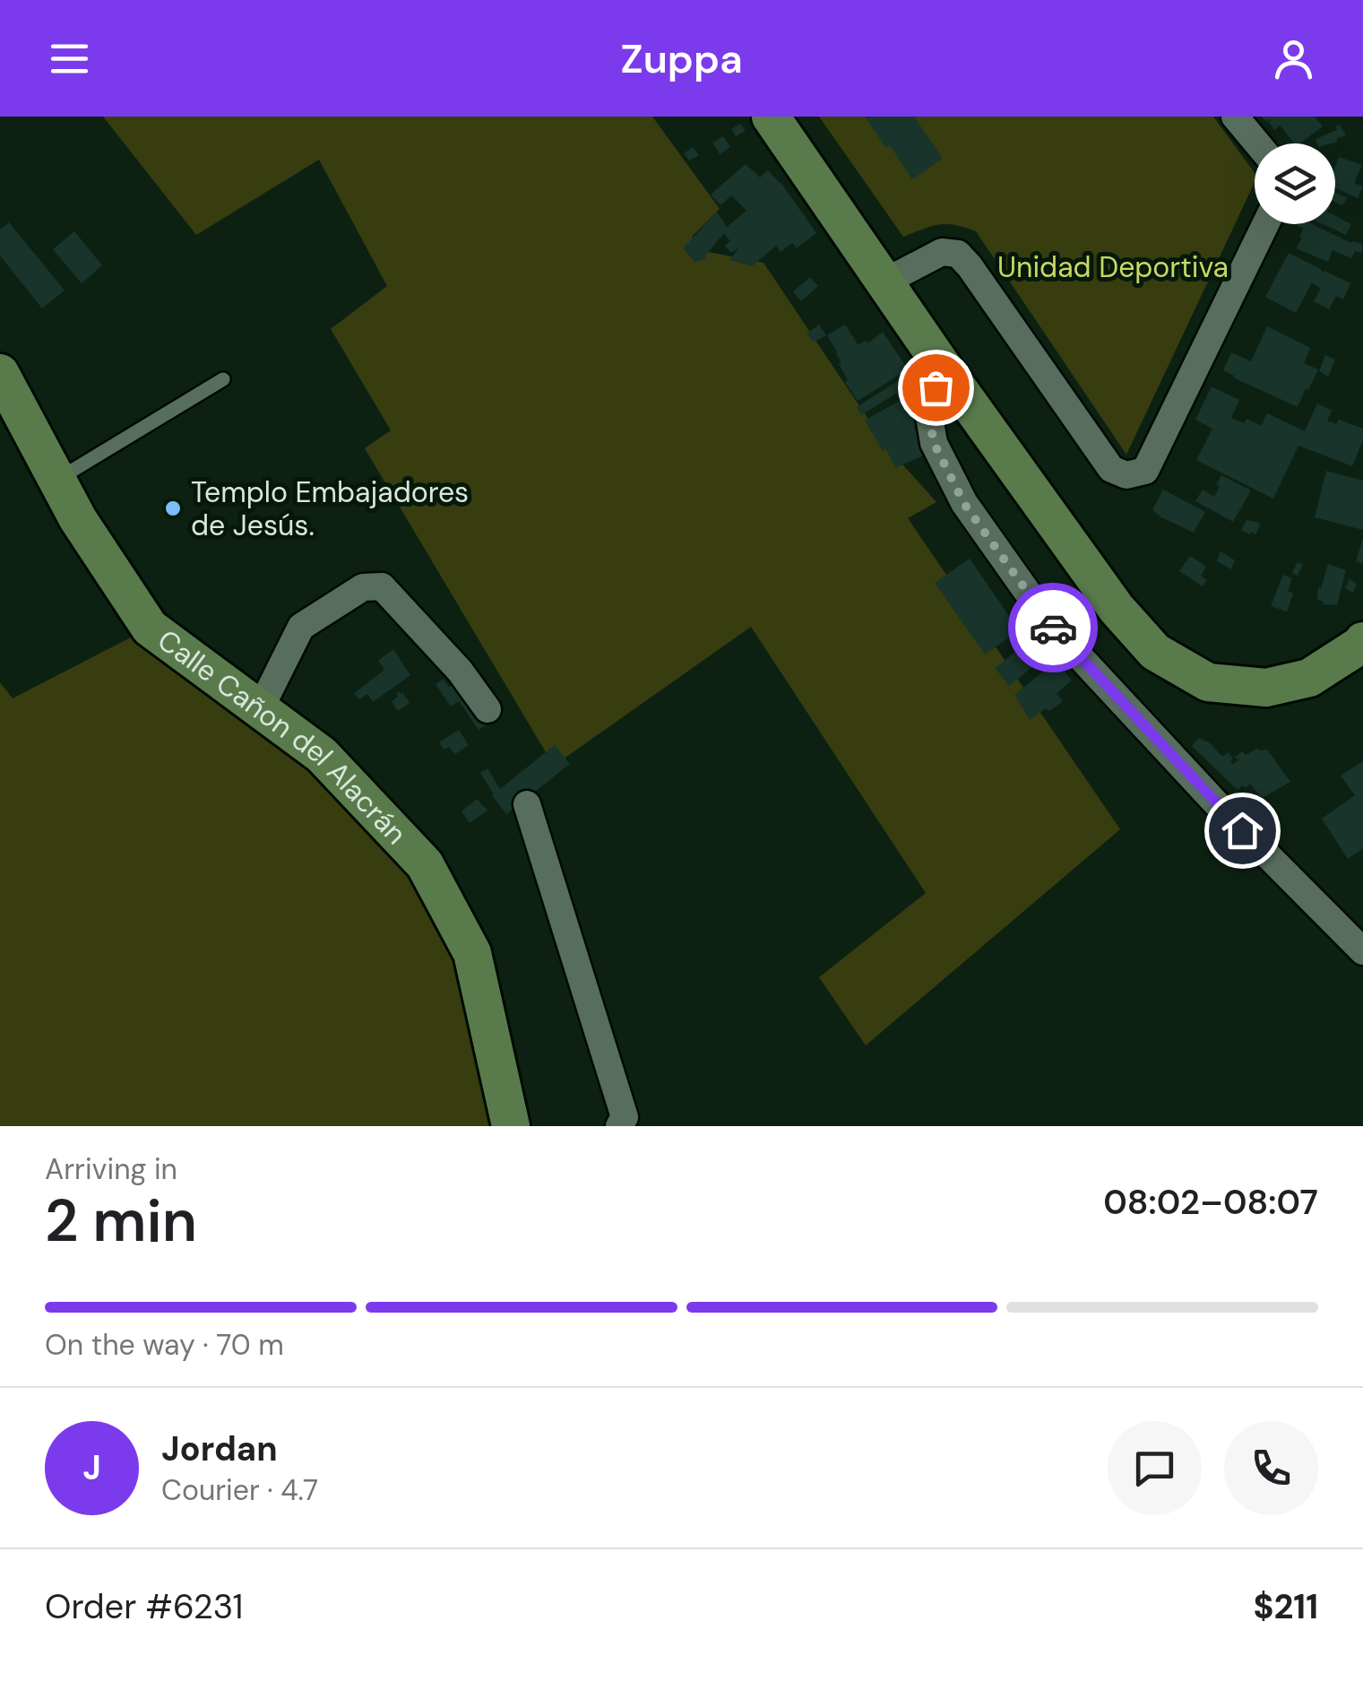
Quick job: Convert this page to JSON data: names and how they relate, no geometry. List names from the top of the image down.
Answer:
{
  "streets": {
    "main road": ["Calle Cañon del Alacrán"]
  },
  "parks": ["Unidad Deportiva"],
  "places": ["Templo Embajadores de Jesús."],
  "page": {
    "header": "Zuppa",
    "heading": ["2 min", "Arriving in", "08:02–08:07"],
    "panel": [
      "Jordan",
      "Courier · 4.7",
      "Order #6231",
      "$211"
    ],
    "bar": "On the way · 70 m",
    "round": "J"
  }
}
